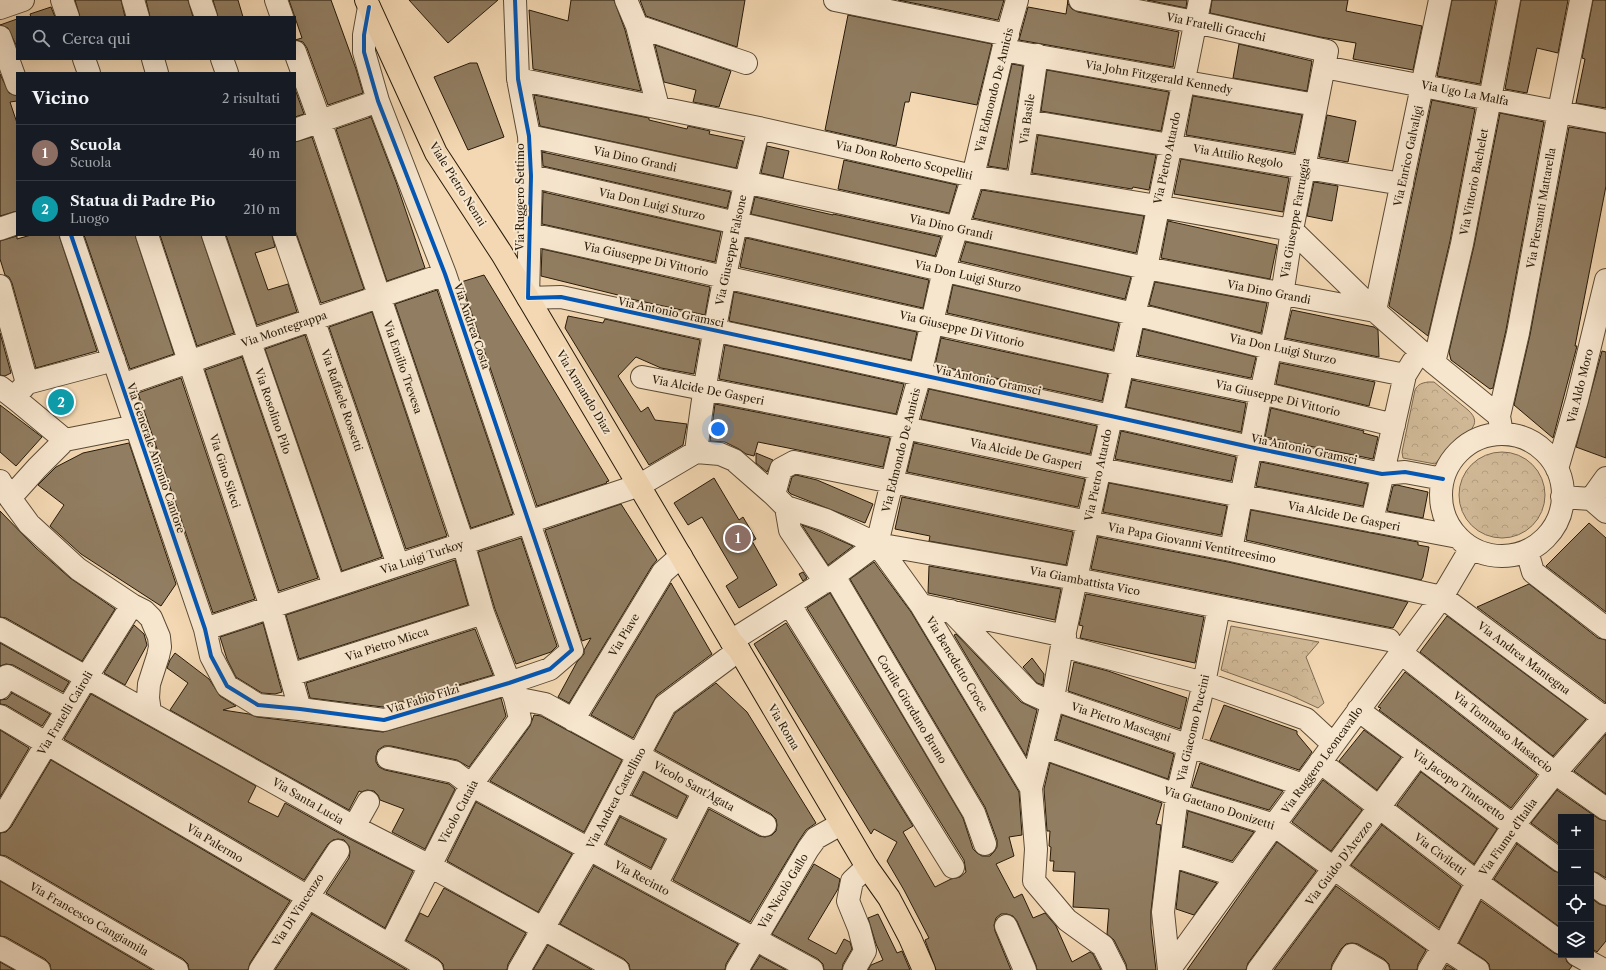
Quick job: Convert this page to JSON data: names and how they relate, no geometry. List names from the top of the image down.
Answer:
{
  "streets": {
    "main road": ["Viale Pietro Nenni", "Via Armando Diaz", "Via Roma"],
    "street": [
      "Via Fratelli Gracchi",
      "Via John Fitzgerald Kennedy",
      "Via Edmondo De Amicis",
      "Via Ugo La Malfa",
      "Via Basile",
      "Via Attilio Regolo",
      "Via Enrico Galvaligi",
      "Via Pietro Attardo",
      "Via Dino Grandi",
      "Via Don Roberto Scopelliti",
      "Via Vittorio Bachelet",
      "Via Ruggero Settimo",
      "Via Don Luigi Sturzo",
      "Via Piersanti Mattarella",
      "Via Giuseppe Farruggia",
      "Via Giuseppe Falsone",
      "Via Giuseppe Di Vittorio",
      "Via Antonio Gramsci",
      "Via Andrea Costa",
      "Via Montegrappa",
      "Via Emilio Trevesa",
      "Via Aldo Moro",
      "Via Alcide De Gasperi",
      "Via Raffaele Rossetti",
      "Via Rosolino Pilo",
      "Via Generale Antonio Cantore",
      "Via Gino Sileci",
      "Via Papa Giovanni Ventitreesimo",
      "Via Luigi Turkoy",
      "Via Giambattista Vico",
      "Via Piave",
      "Via Pietro Micca",
      "Via Andrea Mantegna",
      "Via Benedetto Croce",
      "Via Fabio Filzi",
      "Cortile Giordano Bruno",
      "Via Fratelli Cairoli",
      "Via Pietro Mascagni",
      "Via Giacomo Puccini",
      "Via Tommaso Masaccio",
      "Via Ruggero Leoncavallo",
      "Via Jacopo Tintoretto",
      "Vicolo Sant'Agata",
      "Via Andrea Castellino",
      "Via Santa Lucia",
      "Via Gaetano Donizetti",
      "Vicolo Cutaia",
      "Via Fiume d'Italia",
      "Via Palermo",
      "Via Civiletti",
      "Via Guido D'Arezzo",
      "Via Recinto",
      "Via Nicolò Gallo",
      "Via Di Vincenzo",
      "Via Francesco Cangiamila"
    ]
  },
  "crossings": [
    ["Via Fratelli Gracchi", "Via Ugo La Malfa"],
    ["Via Fratelli Gracchi", "Via Pietro Attardo"],
    ["Via Fratelli Gracchi", "Via Giuseppe Farruggia"],
    ["Via John Fitzgerald Kennedy", "Via Edmondo De Amicis"],
    ["Via John Fitzgerald Kennedy", "Via Basile"],
    ["Via John Fitzgerald Kennedy", "Via Pietro Attardo"],
    ["Via John Fitzgerald Kennedy", "Via Giuseppe Farruggia"],
    ["Via Edmondo De Amicis", "Via Dino Grandi"],
    ["Via Edmondo De Amicis", "Via Don Roberto Scopelliti"],
    ["Via Edmondo De Amicis", "Via Don Luigi Sturzo"],
    ["Via Edmondo De Amicis", "Via Giuseppe Di Vittorio"],
    ["Via Edmondo De Amicis", "Via Antonio Gramsci"],
    ["Via Edmondo De Amicis", "Via Alcide De Gasperi"],
    ["Via Edmondo De Amicis", "Via Papa Giovanni Ventitreesimo"],
    ["Via Edmondo De Amicis", "Via Giambattista Vico"],
    ["Via Edmondo De Amicis", "Via Benedetto Croce"],
    ["Via Ugo La Malfa", "Via Enrico Galvaligi"],
    ["Via Ugo La Malfa", "Via Vittorio Bachelet"],
    ["Via Ugo La Malfa", "Via Piersanti Mattarella"],
    ["Via Ugo La Malfa", "Via Giuseppe Farruggia"],
    ["Via Basile", "Via Attilio Regolo"],
    ["Via Basile", "Via Don Roberto Scopelliti"],
    ["Via Attilio Regolo", "Via Enrico Galvaligi"],
    ["Via Attilio Regolo", "Via Pietro Attardo"],
    ["Via Attilio Regolo", "Via Giuseppe Farruggia"],
    ["Via Enrico Galvaligi", "Via Dino Grandi"],
    ["Via Pietro Attardo", "Via Dino Grandi"],
    ["Via Pietro Attardo", "Via Don Roberto Scopelliti"],
    ["Via Pietro Attardo", "Via Don Luigi Sturzo"],
    ["Via Pietro Attardo", "Via Giuseppe Di Vittorio"],
    ["Via Pietro Attardo", "Via Antonio Gramsci"],
    ["Via Pietro Attardo", "Via Alcide De Gasperi"],
    ["Via Pietro Attardo", "Via Papa Giovanni Ventitreesimo"],
    ["Via Pietro Attardo", "Via Giambattista Vico"],
    ["Via Pietro Attardo", "Via Benedetto Croce"],
    ["Via Pietro Attardo", "Via Pietro Mascagni"],
    ["Via Pietro Attardo", "Via Gaetano Donizetti"],
    ["Via Dino Grandi", "Via Ruggero Settimo"],
    ["Via Dino Grandi", "Via Giuseppe Farruggia"],
    ["Via Dino Grandi", "Via Giuseppe Falsone"],
    ["Via Don Roberto Scopelliti", "Via Ruggero Settimo"],
    ["Via Don Roberto Scopelliti", "Via Giuseppe Farruggia"],
    ["Via Don Roberto Scopelliti", "Via Giuseppe Falsone"],
    ["Via Vittorio Bachelet", "Via Don Luigi Sturzo"],
    ["Via Vittorio Bachelet", "Via Giuseppe Di Vittorio"],
    ["Via Vittorio Bachelet", "Via Antonio Gramsci"],
    ["Via Vittorio Bachelet", "Via Alcide De Gasperi"],
    ["Viale Pietro Nenni", "Via Ruggero Settimo"],
    ["Viale Pietro Nenni", "Via Antonio Gramsci"],
    ["Viale Pietro Nenni", "Via Andrea Costa"],
    ["Viale Pietro Nenni", "Via Armando Diaz"],
    ["Via Ruggero Settimo", "Via Don Luigi Sturzo"],
    ["Via Ruggero Settimo", "Via Giuseppe Di Vittorio"],
    ["Via Ruggero Settimo", "Via Antonio Gramsci"],
    ["Via Ruggero Settimo", "Via Armando Diaz"],
    ["Via Don Luigi Sturzo", "Via Giuseppe Farruggia"],
    ["Via Don Luigi Sturzo", "Via Giuseppe Falsone"],
    ["Via Piersanti Mattarella", "Via Antonio Gramsci"],
    ["Via Piersanti Mattarella", "Via Aldo Moro"],
    ["Via Piersanti Mattarella", "Via Alcide De Gasperi"],
    ["Via Piersanti Mattarella", "Via Ruggero Leoncavallo"],
    ["Via Giuseppe Farruggia", "Via Giuseppe Di Vittorio"],
    ["Via Giuseppe Farruggia", "Via Antonio Gramsci"],
    ["Via Giuseppe Farruggia", "Via Alcide De Gasperi"],
    ["Via Giuseppe Farruggia", "Via Papa Giovanni Ventitreesimo"],
    ["Via Giuseppe Falsone", "Via Giuseppe Di Vittorio"],
    ["Via Giuseppe Falsone", "Via Antonio Gramsci"],
    ["Via Giuseppe Falsone", "Via Alcide De Gasperi"],
    ["Via Giuseppe Falsone", "Via Giambattista Vico"],
    ["Via Antonio Gramsci", "Via Aldo Moro"],
    ["Via Antonio Gramsci", "Via Alcide De Gasperi"],
    ["Via Antonio Gramsci", "Via Armando Diaz"],
    ["Via Antonio Gramsci", "Via Ruggero Leoncavallo"],
    ["Via Andrea Costa", "Via Montegrappa"],
    ["Via Andrea Costa", "Via Luigi Turkoy"],
    ["Via Andrea Costa", "Via Fabio Filzi"],
    ["Via Montegrappa", "Via Emilio Trevesa"],
    ["Via Montegrappa", "Via Raffaele Rossetti"],
    ["Via Montegrappa", "Via Rosolino Pilo"],
    ["Via Montegrappa", "Via Generale Antonio Cantore"],
    ["Via Montegrappa", "Via Gino Sileci"],
    ["Via Emilio Trevesa", "Via Luigi Turkoy"],
    ["Via Emilio Trevesa", "Via Pietro Micca"],
    ["Via Emilio Trevesa", "Via Fabio Filzi"],
    ["Via Emilio Trevesa", "Vicolo Sant'Agata"],
    ["Via Emilio Trevesa", "Vicolo Cutaia"],
    ["Via Aldo Moro", "Via Alcide De Gasperi"],
    ["Via Aldo Moro", "Via Ruggero Leoncavallo"],
    ["Via Alcide De Gasperi", "Via Ruggero Leoncavallo"],
    ["Via Armando Diaz", "Via Luigi Turkoy"],
    ["Via Armando Diaz", "Via Roma"],
    ["Via Raffaele Rossetti", "Via Luigi Turkoy"],
    ["Via Rosolino Pilo", "Via Luigi Turkoy"],
    ["Via Generale Antonio Cantore", "Via Luigi Turkoy"],
    ["Via Generale Antonio Cantore", "Via Fabio Filzi"],
    ["Via Gino Sileci", "Via Luigi Turkoy"],
    ["Via Gino Sileci", "Via Pietro Micca"],
    ["Via Gino Sileci", "Via Fabio Filzi"],
    ["Via Papa Giovanni Ventitreesimo", "Via Giambattista Vico"],
    ["Via Papa Giovanni Ventitreesimo", "Via Andrea Mantegna"],
    ["Via Papa Giovanni Ventitreesimo", "Via Ruggero Leoncavallo"],
    ["Via Luigi Turkoy", "Via Roma"],
    ["Via Giambattista Vico", "Via Benedetto Croce"],
    ["Via Giambattista Vico", "Via Giacomo Puccini"],
    ["Via Giambattista Vico", "Via Tommaso Masaccio"],
    ["Via Giambattista Vico", "Via Ruggero Leoncavallo"],
    ["Via Piave", "Via Roma"],
    ["Via Piave", "Vicolo Sant'Agata"],
    ["Via Andrea Mantegna", "Via Ruggero Leoncavallo"],
    ["Via Andrea Mantegna", "Via Fiume d'Italia"],
    ["Via Fabio Filzi", "Vicolo Sant'Agata"],
    ["Via Fabio Filzi", "Vicolo Cutaia"],
    ["Via Fratelli Cairoli", "Via Santa Lucia"],
    ["Via Fratelli Cairoli", "Via Palermo"],
    ["Via Pietro Mascagni", "Via Giacomo Puccini"],
    ["Via Pietro Mascagni", "Via Ruggero Leoncavallo"],
    ["Via Roma", "Via Andrea Castellino"],
    ["Via Roma", "Via Nicolò Gallo"],
    ["Via Giacomo Puccini", "Via Ruggero Leoncavallo"],
    ["Via Giacomo Puccini", "Via Gaetano Donizetti"],
    ["Via Tommaso Masaccio", "Via Ruggero Leoncavallo"],
    ["Via Tommaso Masaccio", "Via Fiume d'Italia"],
    ["Via Ruggero Leoncavallo", "Via Jacopo Tintoretto"],
    ["Via Ruggero Leoncavallo", "Via Gaetano Donizetti"],
    ["Via Ruggero Leoncavallo", "Via Civiletti"],
    ["Via Jacopo Tintoretto", "Via Fiume d'Italia"],
    ["Via Jacopo Tintoretto", "Via Guido D'Arezzo"],
    ["Vicolo Sant'Agata", "Via Andrea Castellino"],
    ["Vicolo Sant'Agata", "Vicolo Cutaia"],
    ["Via Andrea Castellino", "Via Santa Lucia"],
    ["Via Andrea Castellino", "Via Recinto"],
    ["Via Santa Lucia", "Vicolo Cutaia"],
    ["Via Gaetano Donizetti", "Via Fiume d'Italia"],
    ["Via Gaetano Donizetti", "Via Guido D'Arezzo"],
    ["Vicolo Cutaia", "Via Palermo"],
    ["Vicolo Cutaia", "Via Recinto"],
    ["Via Fiume d'Italia", "Via Civiletti"],
    ["Via Palermo", "Via Di Vincenzo"],
    ["Via Civiletti", "Via Guido D'Arezzo"],
    ["Via Recinto", "Via Nicolò Gallo"]
  ],
  "page": {
    "search": "Cerca qui",
    "heading": ["Vicino", "2 risultati"],
    "list": [
      {
        "mark": "1",
        "name": "Scuola",
        "note": "Scuola",
        "value": "40 m"
      },
      {
        "mark": "2",
        "name": "Statua di Padre Pio",
        "note": "Luogo",
        "value": "210 m"
      }
    ],
    "pins": ["2", "1"],
    "map_buttons": ["+", "−"]
  }
}
